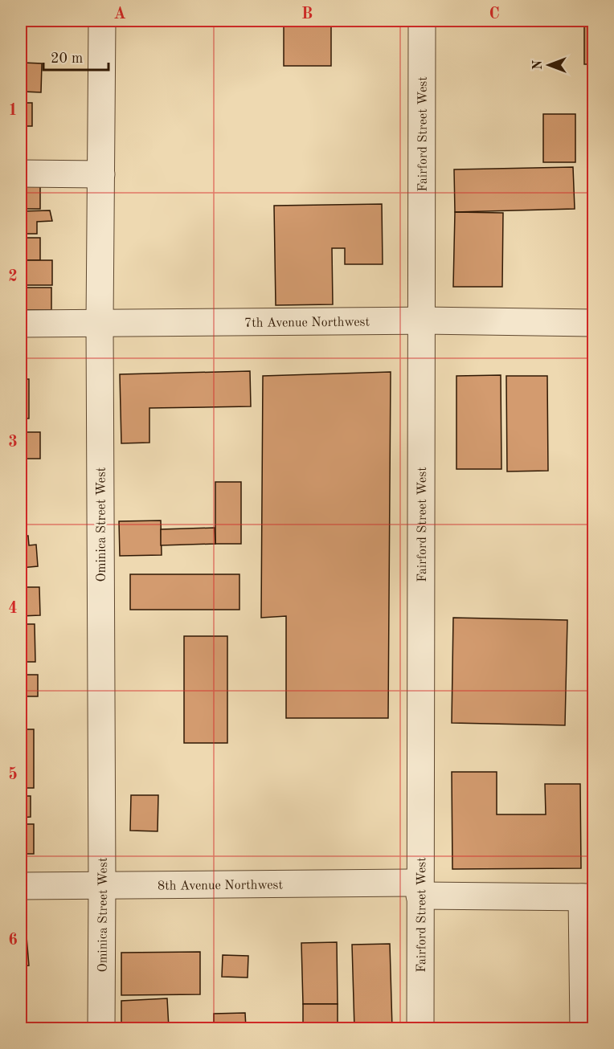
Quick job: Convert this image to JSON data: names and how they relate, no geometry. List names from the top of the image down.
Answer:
{
  "streets": {
    "street": [
      "Fairford Street West",
      "7th Avenue Northwest",
      "Ominica Street West",
      "8th Avenue Northwest"
    ]
  },
  "crossings": [
    ["Fairford Street West", "7th Avenue Northwest"],
    ["Fairford Street West", "8th Avenue Northwest"],
    ["7th Avenue Northwest", "Ominica Street West"],
    ["Ominica Street West", "8th Avenue Northwest"]
  ],
  "scale_bar": "20 m",
  "north": "left",
  "grid": {
    "columns": ["A", "B", "C"],
    "rows": [
      "1",
      "2",
      "3",
      "4",
      "5",
      "6"
    ]
  }
}
